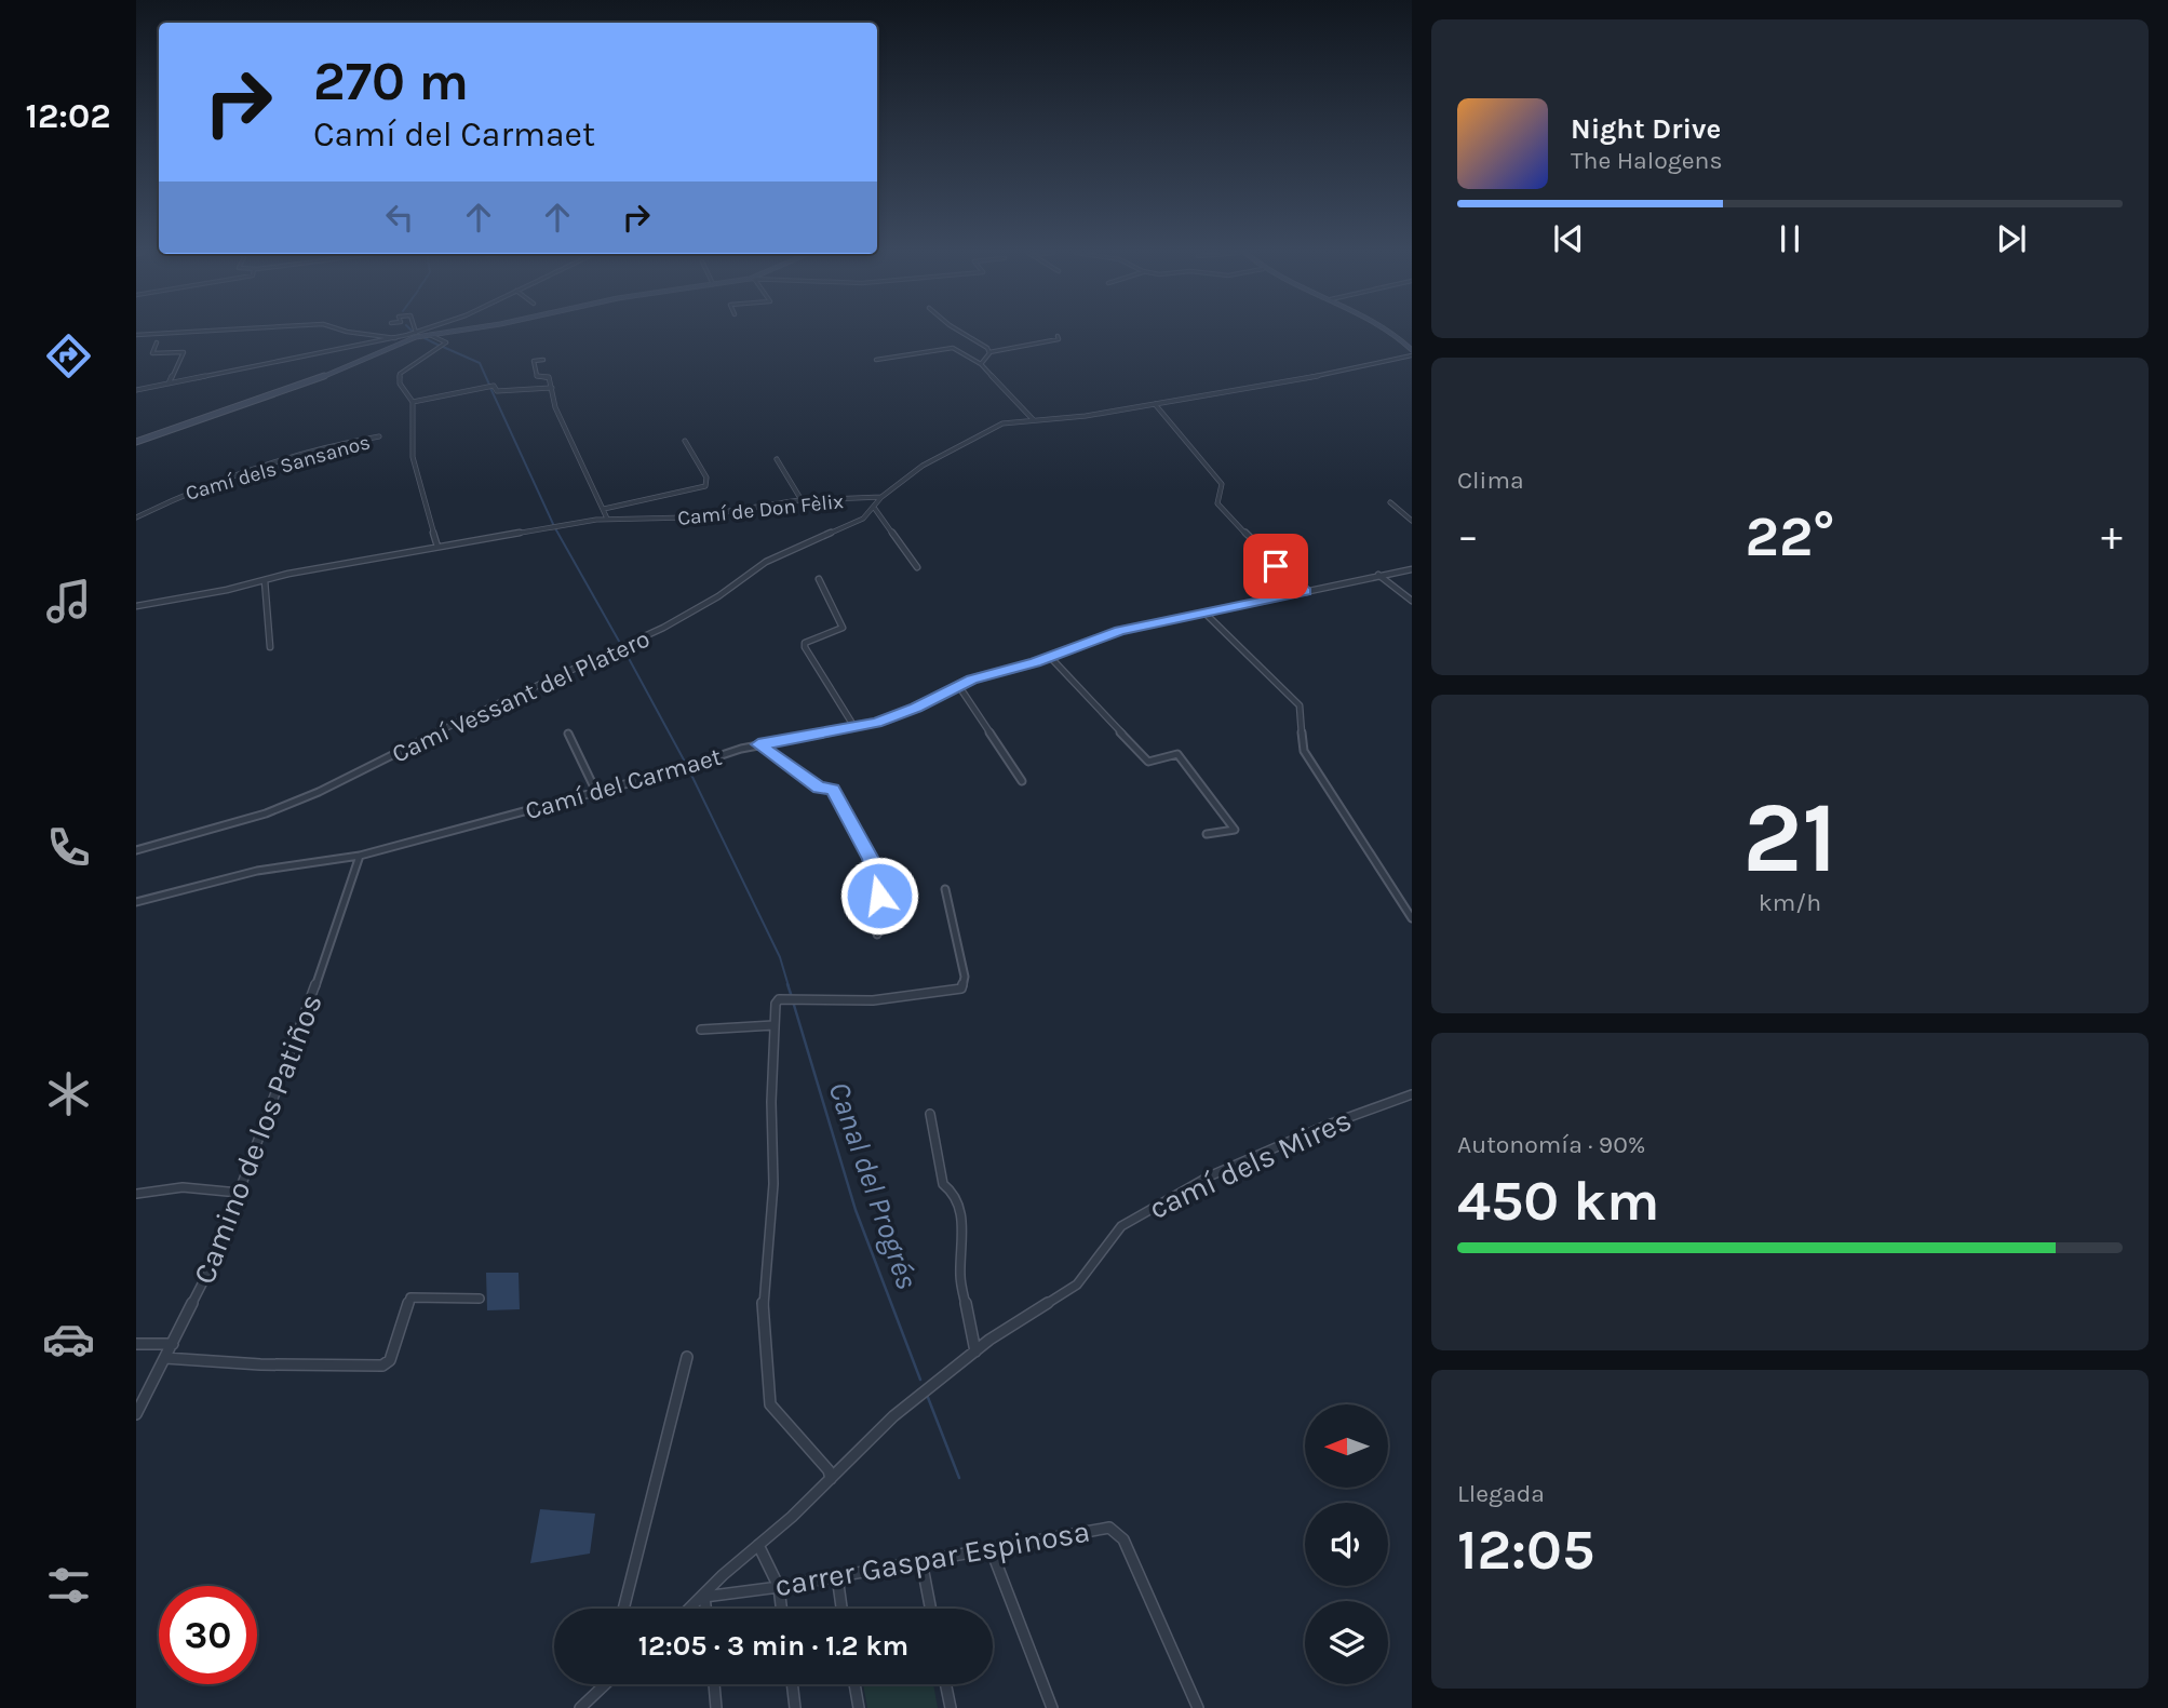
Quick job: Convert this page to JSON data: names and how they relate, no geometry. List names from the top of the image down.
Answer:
{
  "streets": {
    "street": [
      "Camí dels Sansanos",
      "Camí de Don Fèlix",
      "Camí Vessant del Platero",
      "Camí del Carmaet",
      "Camino de los Patiños",
      "camí dels Mires",
      "carrer Gaspar Espinosa"
    ]
  },
  "crossings": [
    ["Camí del Carmaet", "Camino de los Patiños"],
    ["camí dels Mires", "carrer Gaspar Espinosa"]
  ],
  "water": ["Canal del Progrés"],
  "north": "left",
  "page": {
    "tabs": "12:02",
    "turn": ["270 m", "Camí del Carmaet"],
    "song": ["Night Drive", "The Halogens"],
    "tile": [
      "Clima",
      ["21", "km/h"],
      ["Autonomía · 90%", "450 km"],
      ["Llegada", "12:05"]
    ],
    "heat": ["−", "22°", "+"],
    "limit": "30",
    "trip": "12:05 · 3 min · 1.2 km"
  }
}
